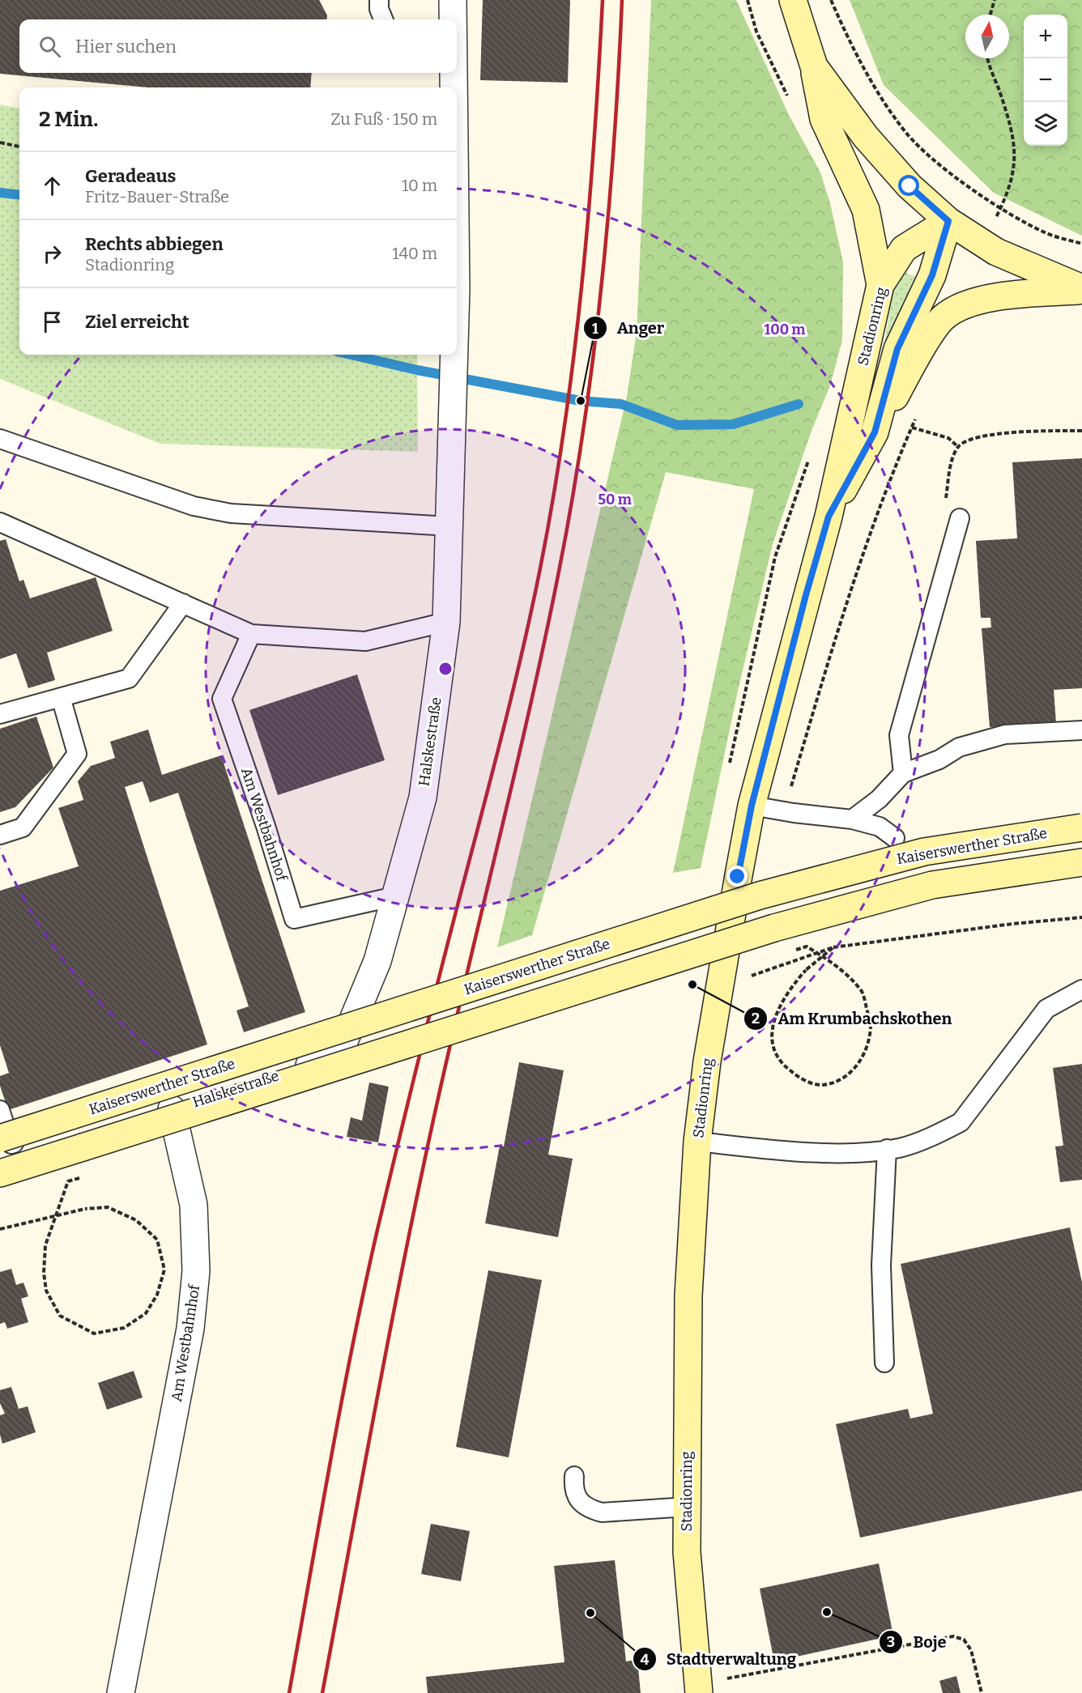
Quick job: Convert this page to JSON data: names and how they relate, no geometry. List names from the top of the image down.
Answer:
{
  "streets": {
    "main road": ["Stadionring", "Kaiserswerther Straße"],
    "street": ["Halskestraße", "Am Westbahnhof"]
  },
  "crossings": [
    ["Halskestraße", "Am Westbahnhof"],
    ["Halskestraße", "Kaiserswerther Straße"]
  ],
  "places": [
    "Anger",
    "Am Krumbachskothen",
    "Boje",
    "Stadtverwaltung"
  ],
  "north": "top",
  "page": {
    "map_buttons": ["+", "−"],
    "search": "Hier suchen",
    "heading": ["2 Min.", "Zu Fuß · 150 m"],
    "list": [
      ["Geradeaus", "Fritz-Bauer-Straße", "10 m"],
      ["Rechts abbiegen", "Stadionring", "140 m"],
      "Ziel erreicht"
    ]
  },
  "rings": ["100 m", "50 m"]
}
